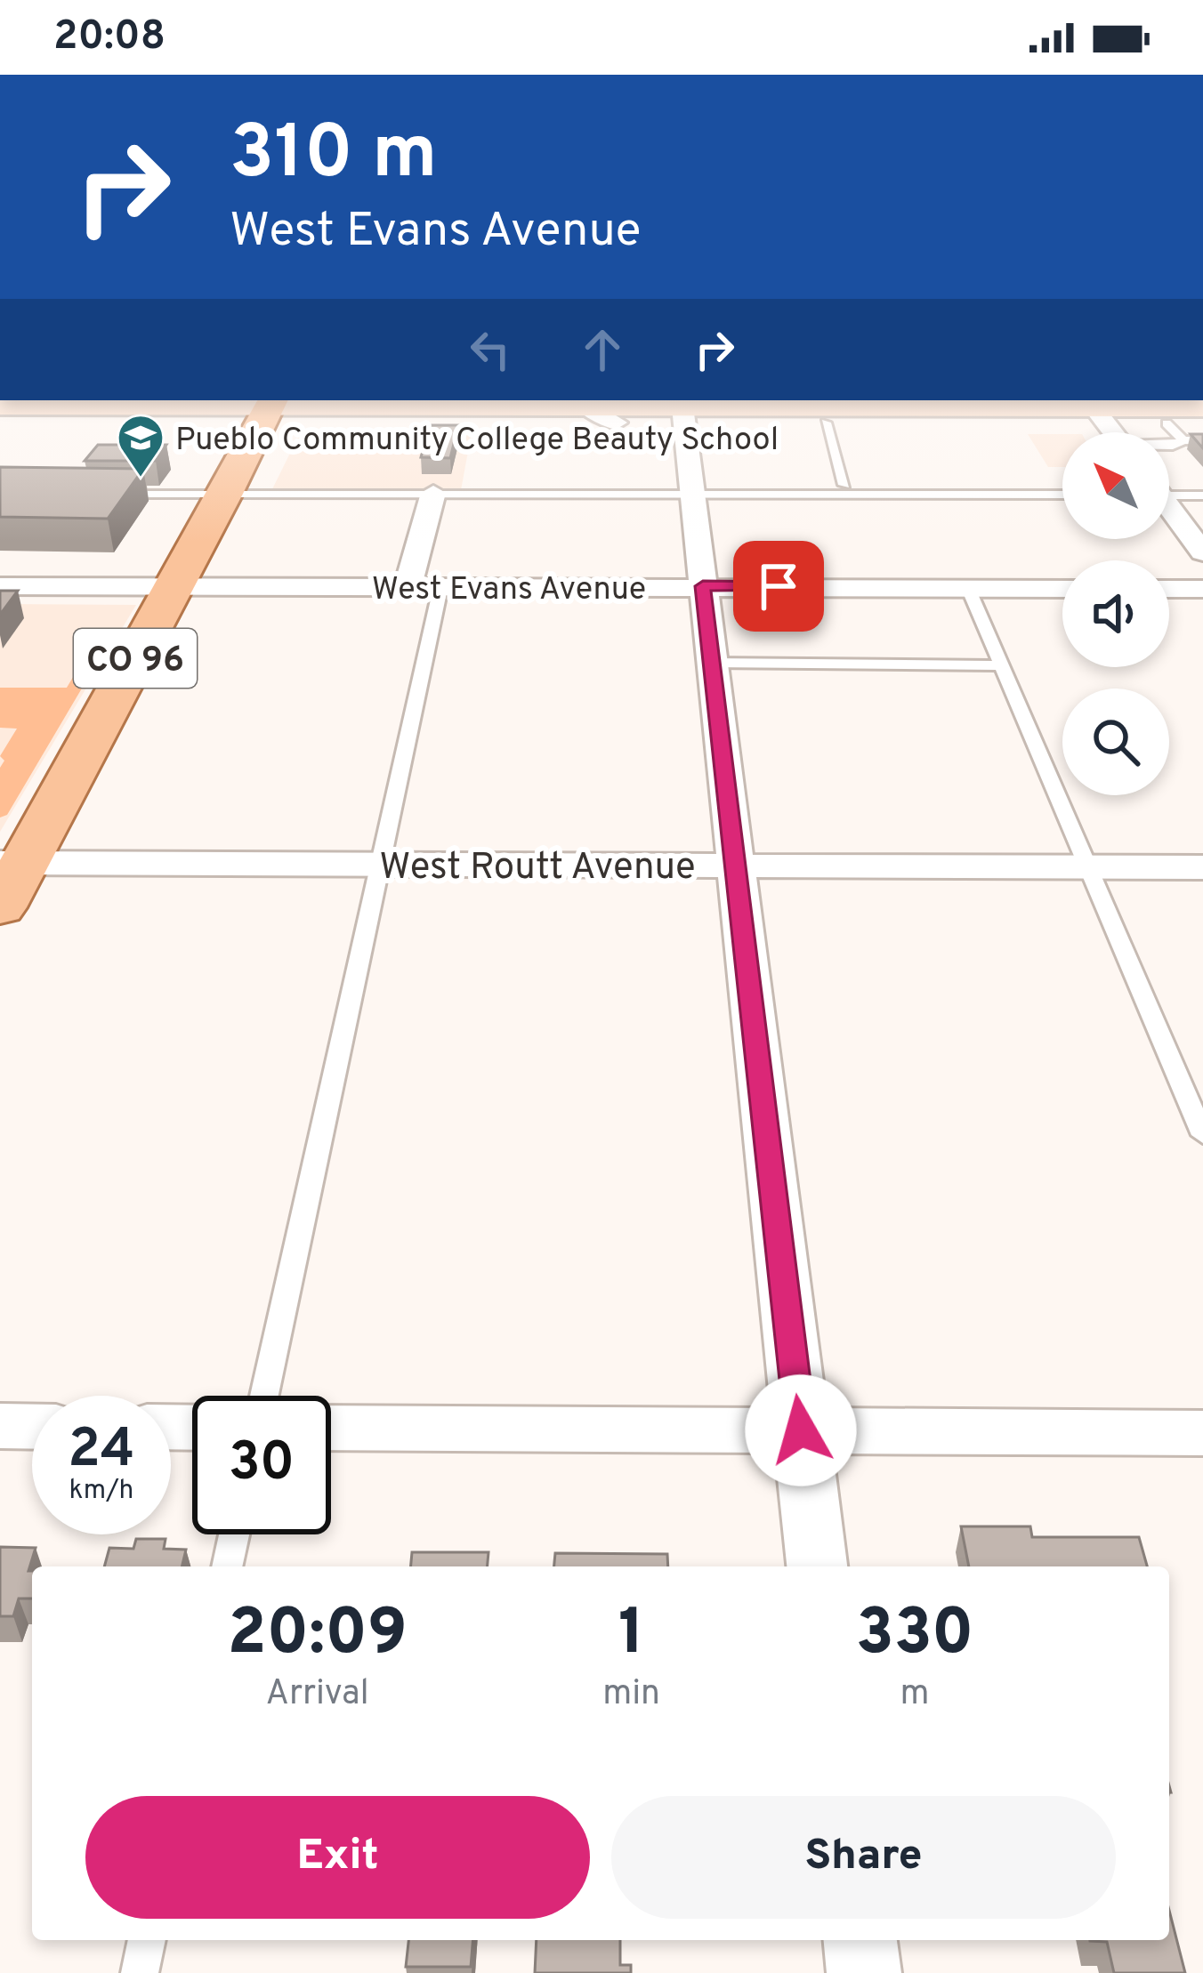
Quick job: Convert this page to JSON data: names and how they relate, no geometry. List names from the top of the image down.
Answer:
{
  "streets": {
    "main road": ["CO 96"],
    "street": ["West Evans Avenue", "West Routt Avenue"]
  },
  "crossings": [
    ["West Evans Avenue", "CO 96"],
    ["CO 96", "West Routt Avenue"]
  ],
  "places": {
    "school or university": ["Pueblo Community College Beauty School"]
  },
  "north": "top left",
  "page": {
    "status": "20:08",
    "turn": ["310 m", "West Evans Avenue"],
    "speed": "24 km/h",
    "limit": "30",
    "eta": [
      "20:09",
      "Arrival",
      "1",
      "min",
      "330",
      "m"
    ],
    "buttons": ["Exit", "Share"]
  }
}
